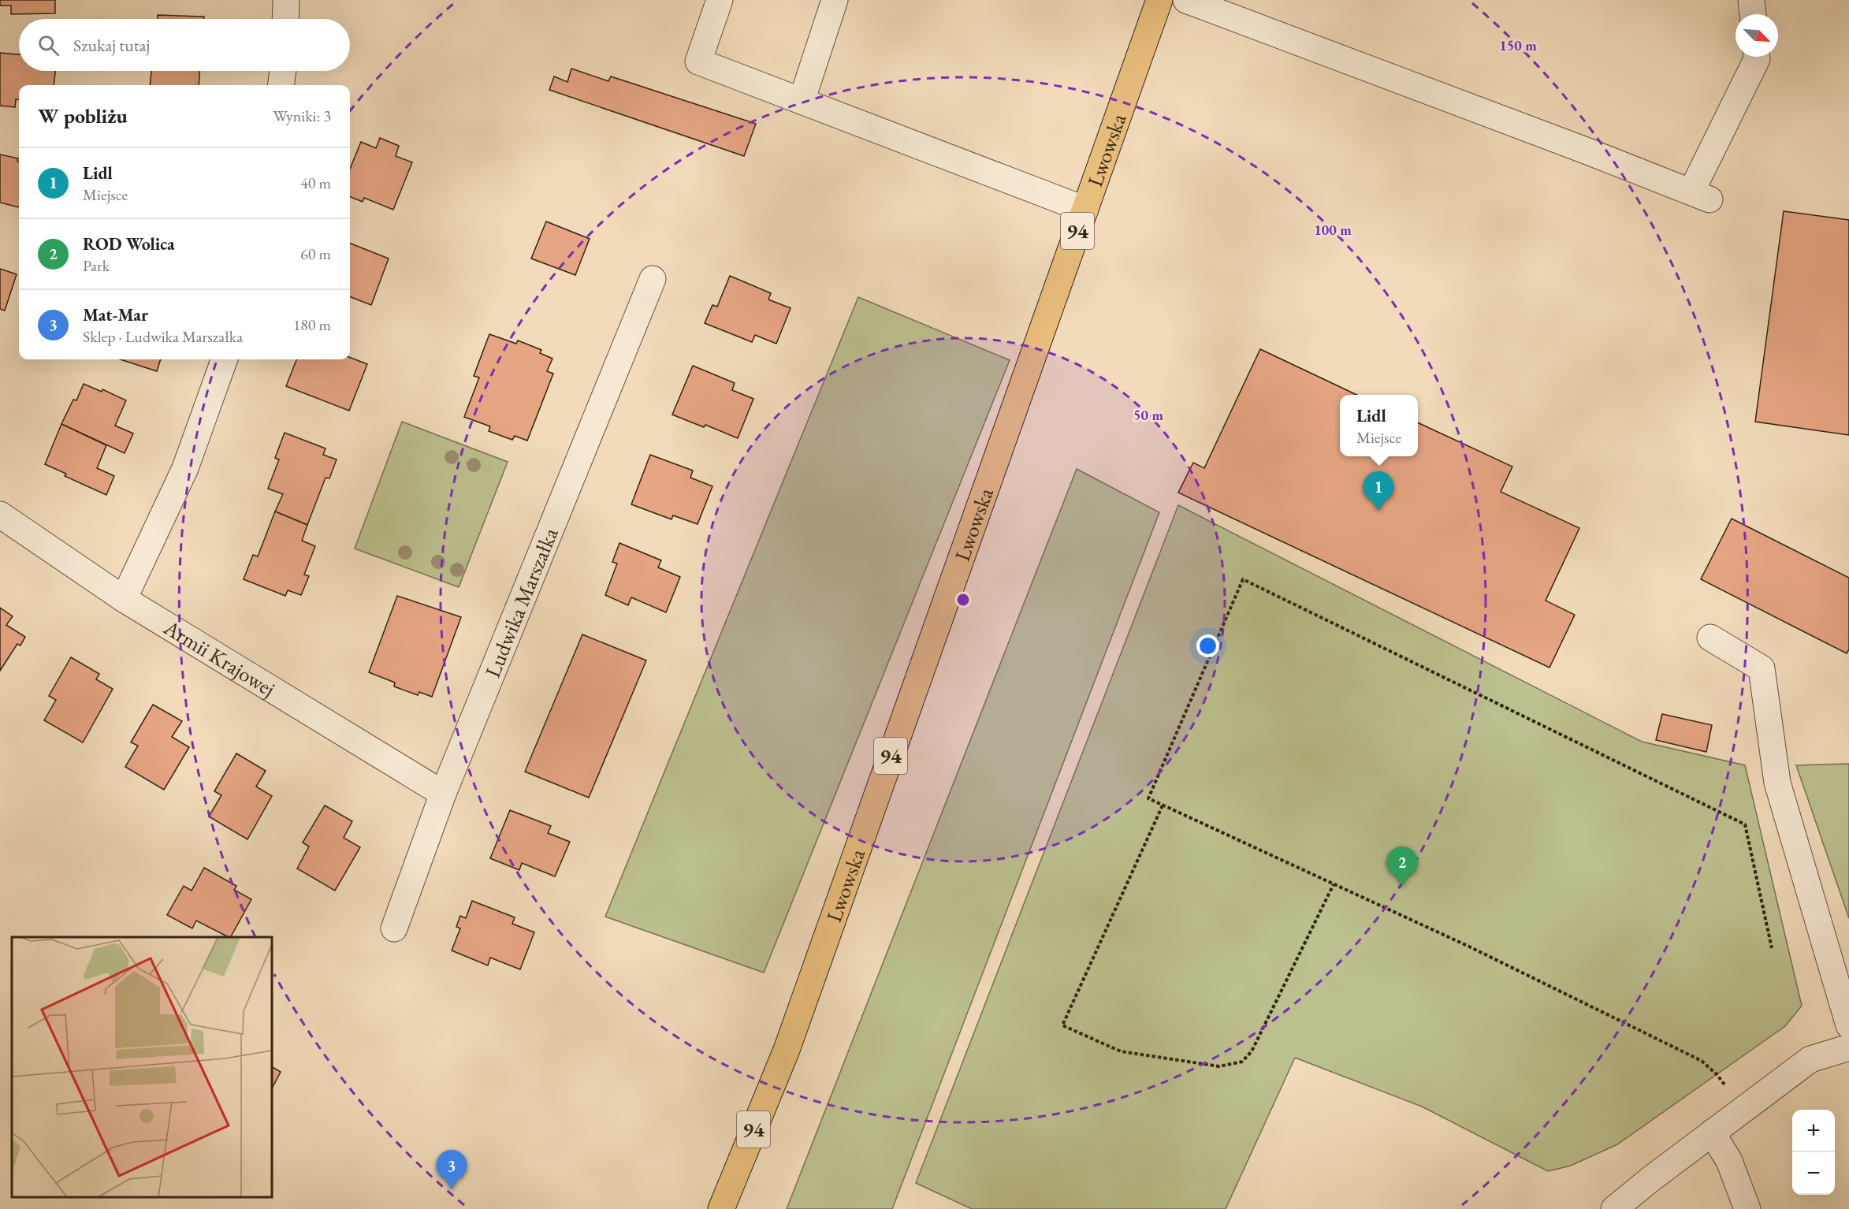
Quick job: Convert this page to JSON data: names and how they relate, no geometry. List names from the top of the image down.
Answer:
{
  "streets": {
    "main road": ["Lwowska", "94"],
    "street": ["Ludwika Marszałka", "Armii Krajowej"]
  },
  "crossings": [
    ["Ludwika Marszałka", "Armii Krajowej"]
  ],
  "north": "bottom right",
  "page": {
    "search": "Szukaj tutaj",
    "heading": ["W pobliżu", "Wyniki: 3"],
    "list": [
      {
        "mark": "1",
        "name": "Lidl",
        "note": "Miejsce",
        "value": "40 m"
      },
      {
        "mark": "2",
        "name": "ROD Wolica",
        "note": "Park",
        "value": "60 m"
      },
      {
        "mark": "3",
        "name": "Mat-Mar",
        "note": "Sklep · Ludwika Marszałka",
        "value": "180 m"
      }
    ],
    "popup": ["Lidl", "Miejsce"],
    "pins": ["1", "2", "3"],
    "map_buttons": ["+", "−"]
  },
  "rings": ["150 m", "100 m", "50 m"]
}
